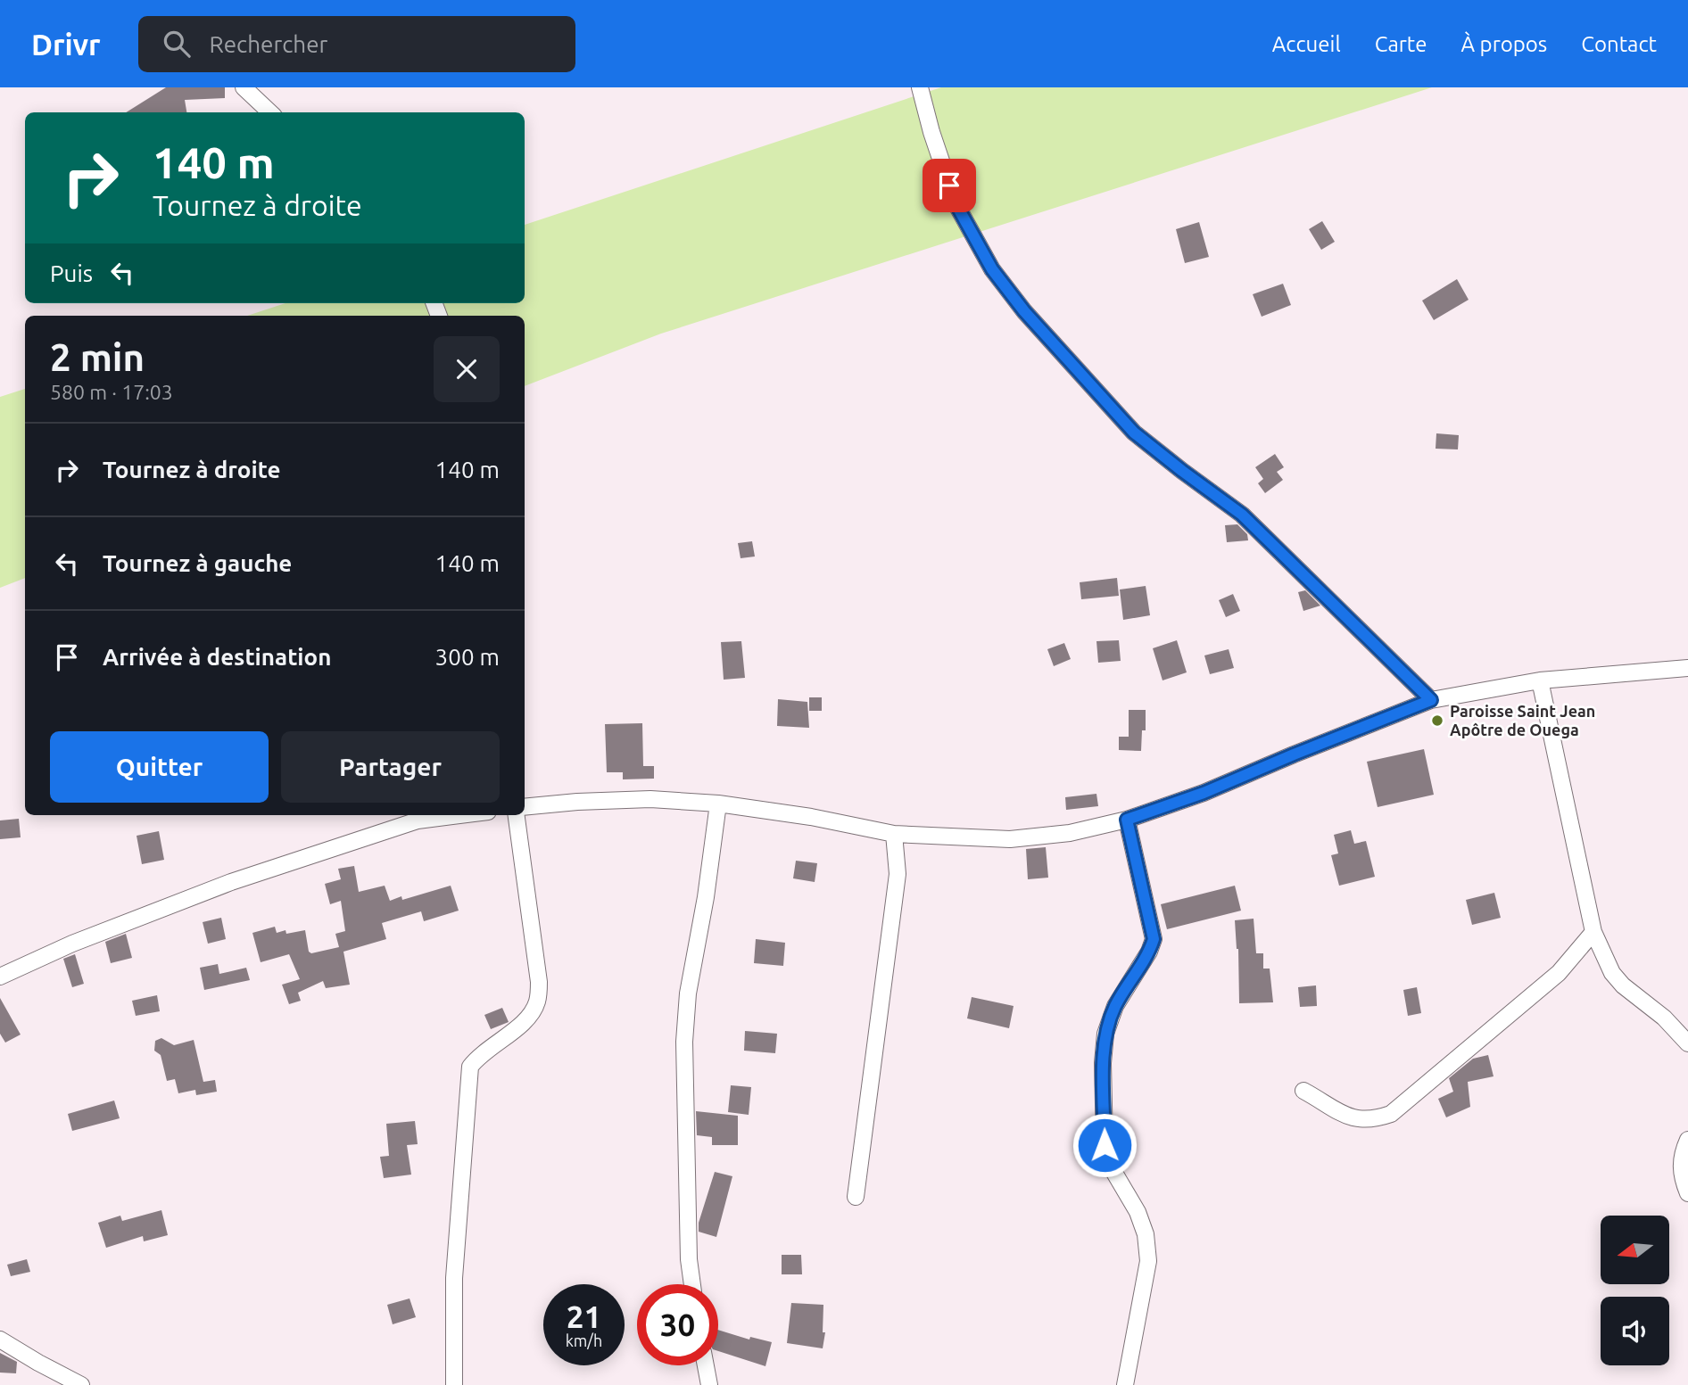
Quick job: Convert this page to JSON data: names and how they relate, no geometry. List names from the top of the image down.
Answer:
{
  "places": ["Paroisse Saint Jean Apôtre de Ouega"],
  "north": "left",
  "page": {
    "header": "Drivr",
    "search": "Rechercher",
    "nav": [
      "Accueil",
      "Carte",
      "À propos",
      "Contact"
    ],
    "turn": ["140 m", "Tournez à droite"],
    "then": "Puis",
    "heading": ["2 min", "580 m · 17:03"],
    "list": [
      {
        "name": "Tournez à droite",
        "value": "140 m"
      },
      {
        "name": "Tournez à gauche",
        "value": "140 m"
      },
      {
        "name": "Arrivée à destination",
        "value": "300 m"
      }
    ],
    "buttons": ["Quitter", "Partager"],
    "speed": "21 km/h",
    "limit": "30"
  }
}
